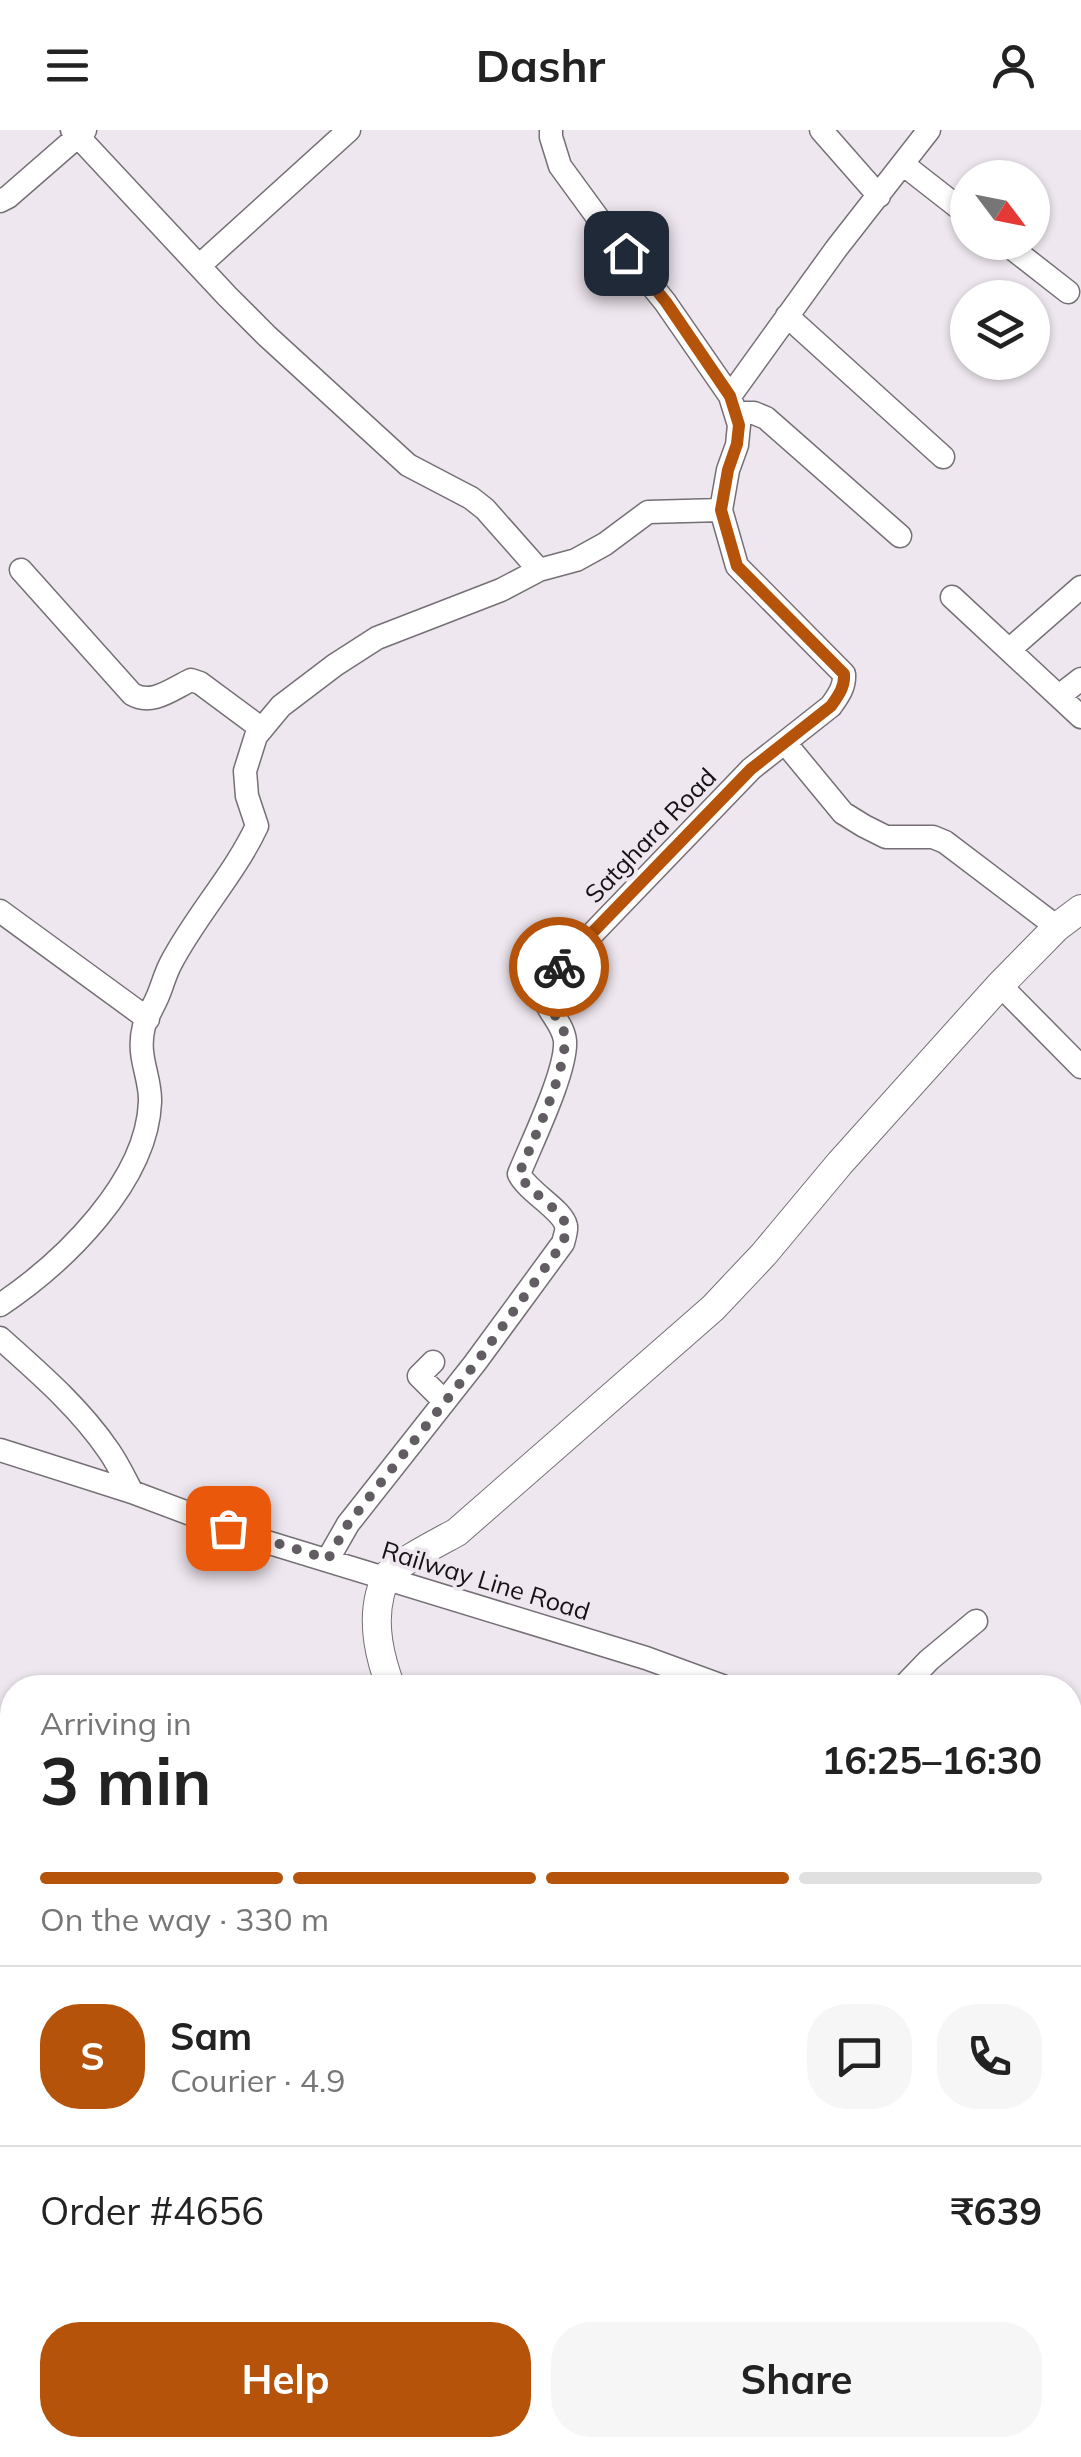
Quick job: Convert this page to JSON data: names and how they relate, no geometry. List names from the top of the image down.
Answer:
{
  "streets": {
    "street": ["Satghara Road", "Railway Line Road"]
  },
  "crossings": [
    ["Satghara Road", "Railway Line Road"]
  ],
  "north": "bottom right",
  "page": {
    "header": "Dashr",
    "heading": ["3 min", "Arriving in", "16:25–16:30"],
    "panel": [
      "Sam",
      "Courier · 4.9",
      "Order #4656",
      "₹639"
    ],
    "bar": "On the way · 330 m",
    "round": "S",
    "buttons": ["Help", "Share"]
  }
}
